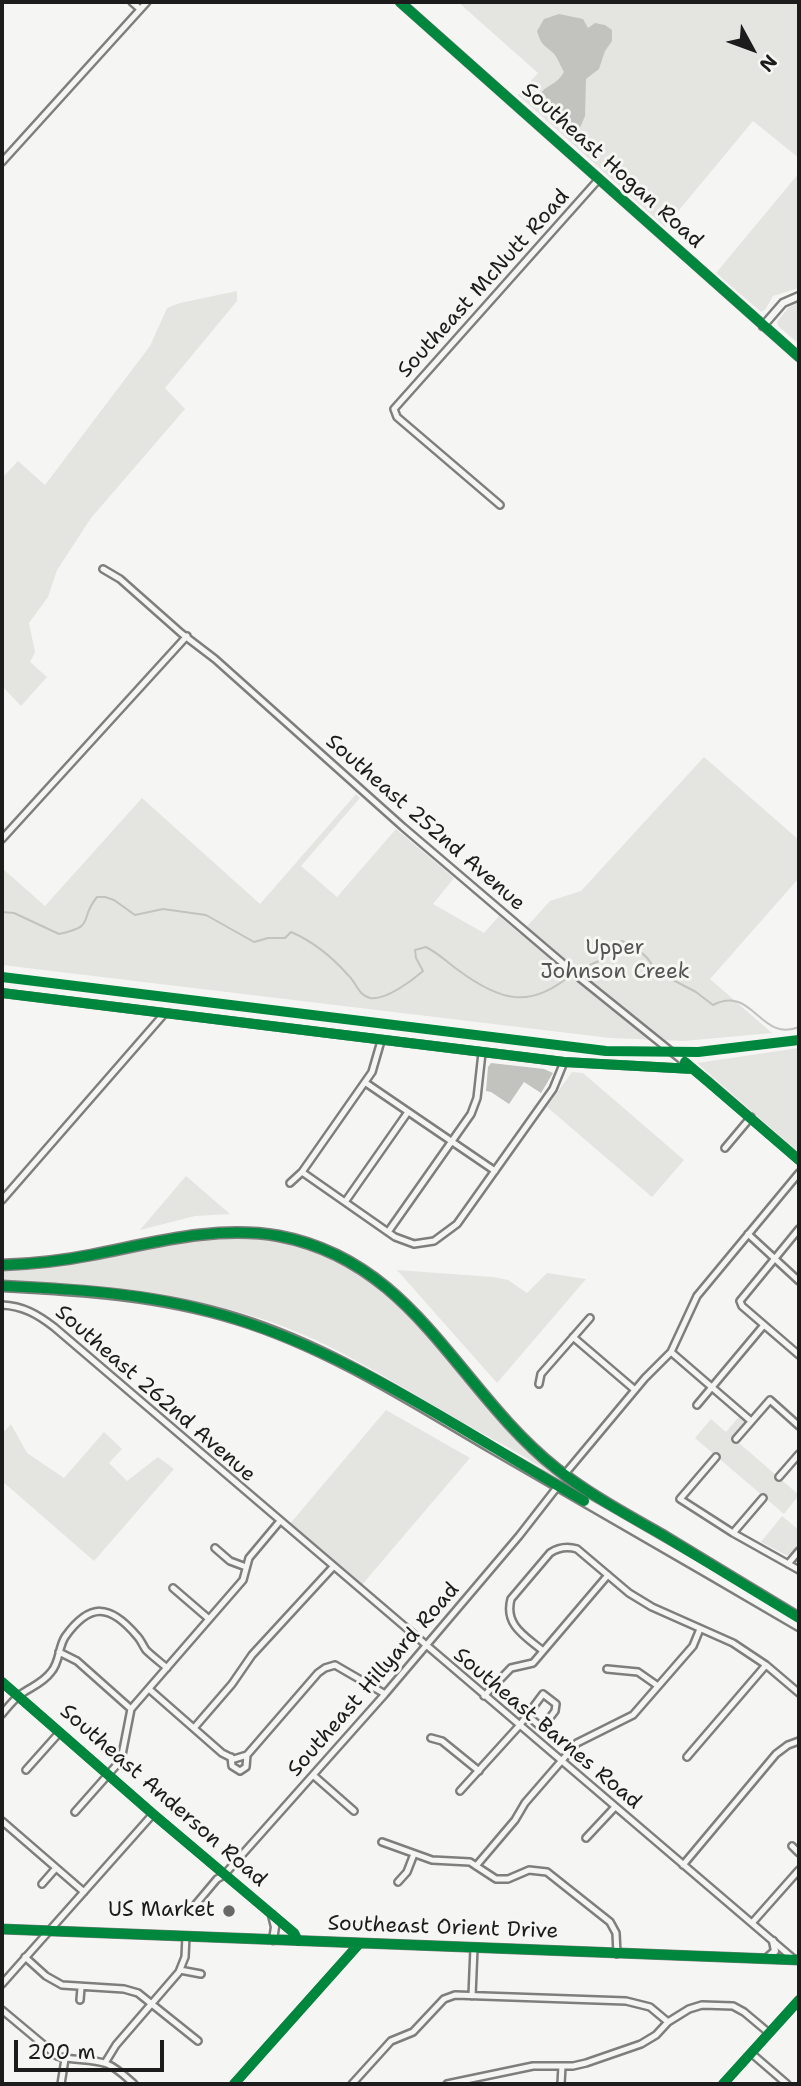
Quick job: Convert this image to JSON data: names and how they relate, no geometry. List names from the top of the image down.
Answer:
{
  "streets": {
    "main road": ["Southeast Hogan Road", "Southeast Orient Drive"],
    "street": [
      "Southeast McNutt Road",
      "Southeast 252nd Avenue",
      "Southeast 262nd Avenue",
      "Southeast Hillyard Road",
      "Southeast Barnes Road",
      "Southeast Anderson Road"
    ]
  },
  "crossings": [
    ["Southeast Hogan Road", "Southeast McNutt Road"],
    ["Southeast 262nd Avenue", "Southeast Barnes Road"],
    ["Southeast Hillyard Road", "Southeast Barnes Road"],
    ["Southeast Hillyard Road", "Southeast Anderson Road"],
    ["Southeast Barnes Road", "Southeast Orient Drive"],
    ["Southeast Anderson Road", "Southeast Orient Drive"]
  ],
  "parks": ["Upper Johnson Creek"],
  "places": ["US Market"],
  "scale_bar": "200 m",
  "north": "bottom right"
}
